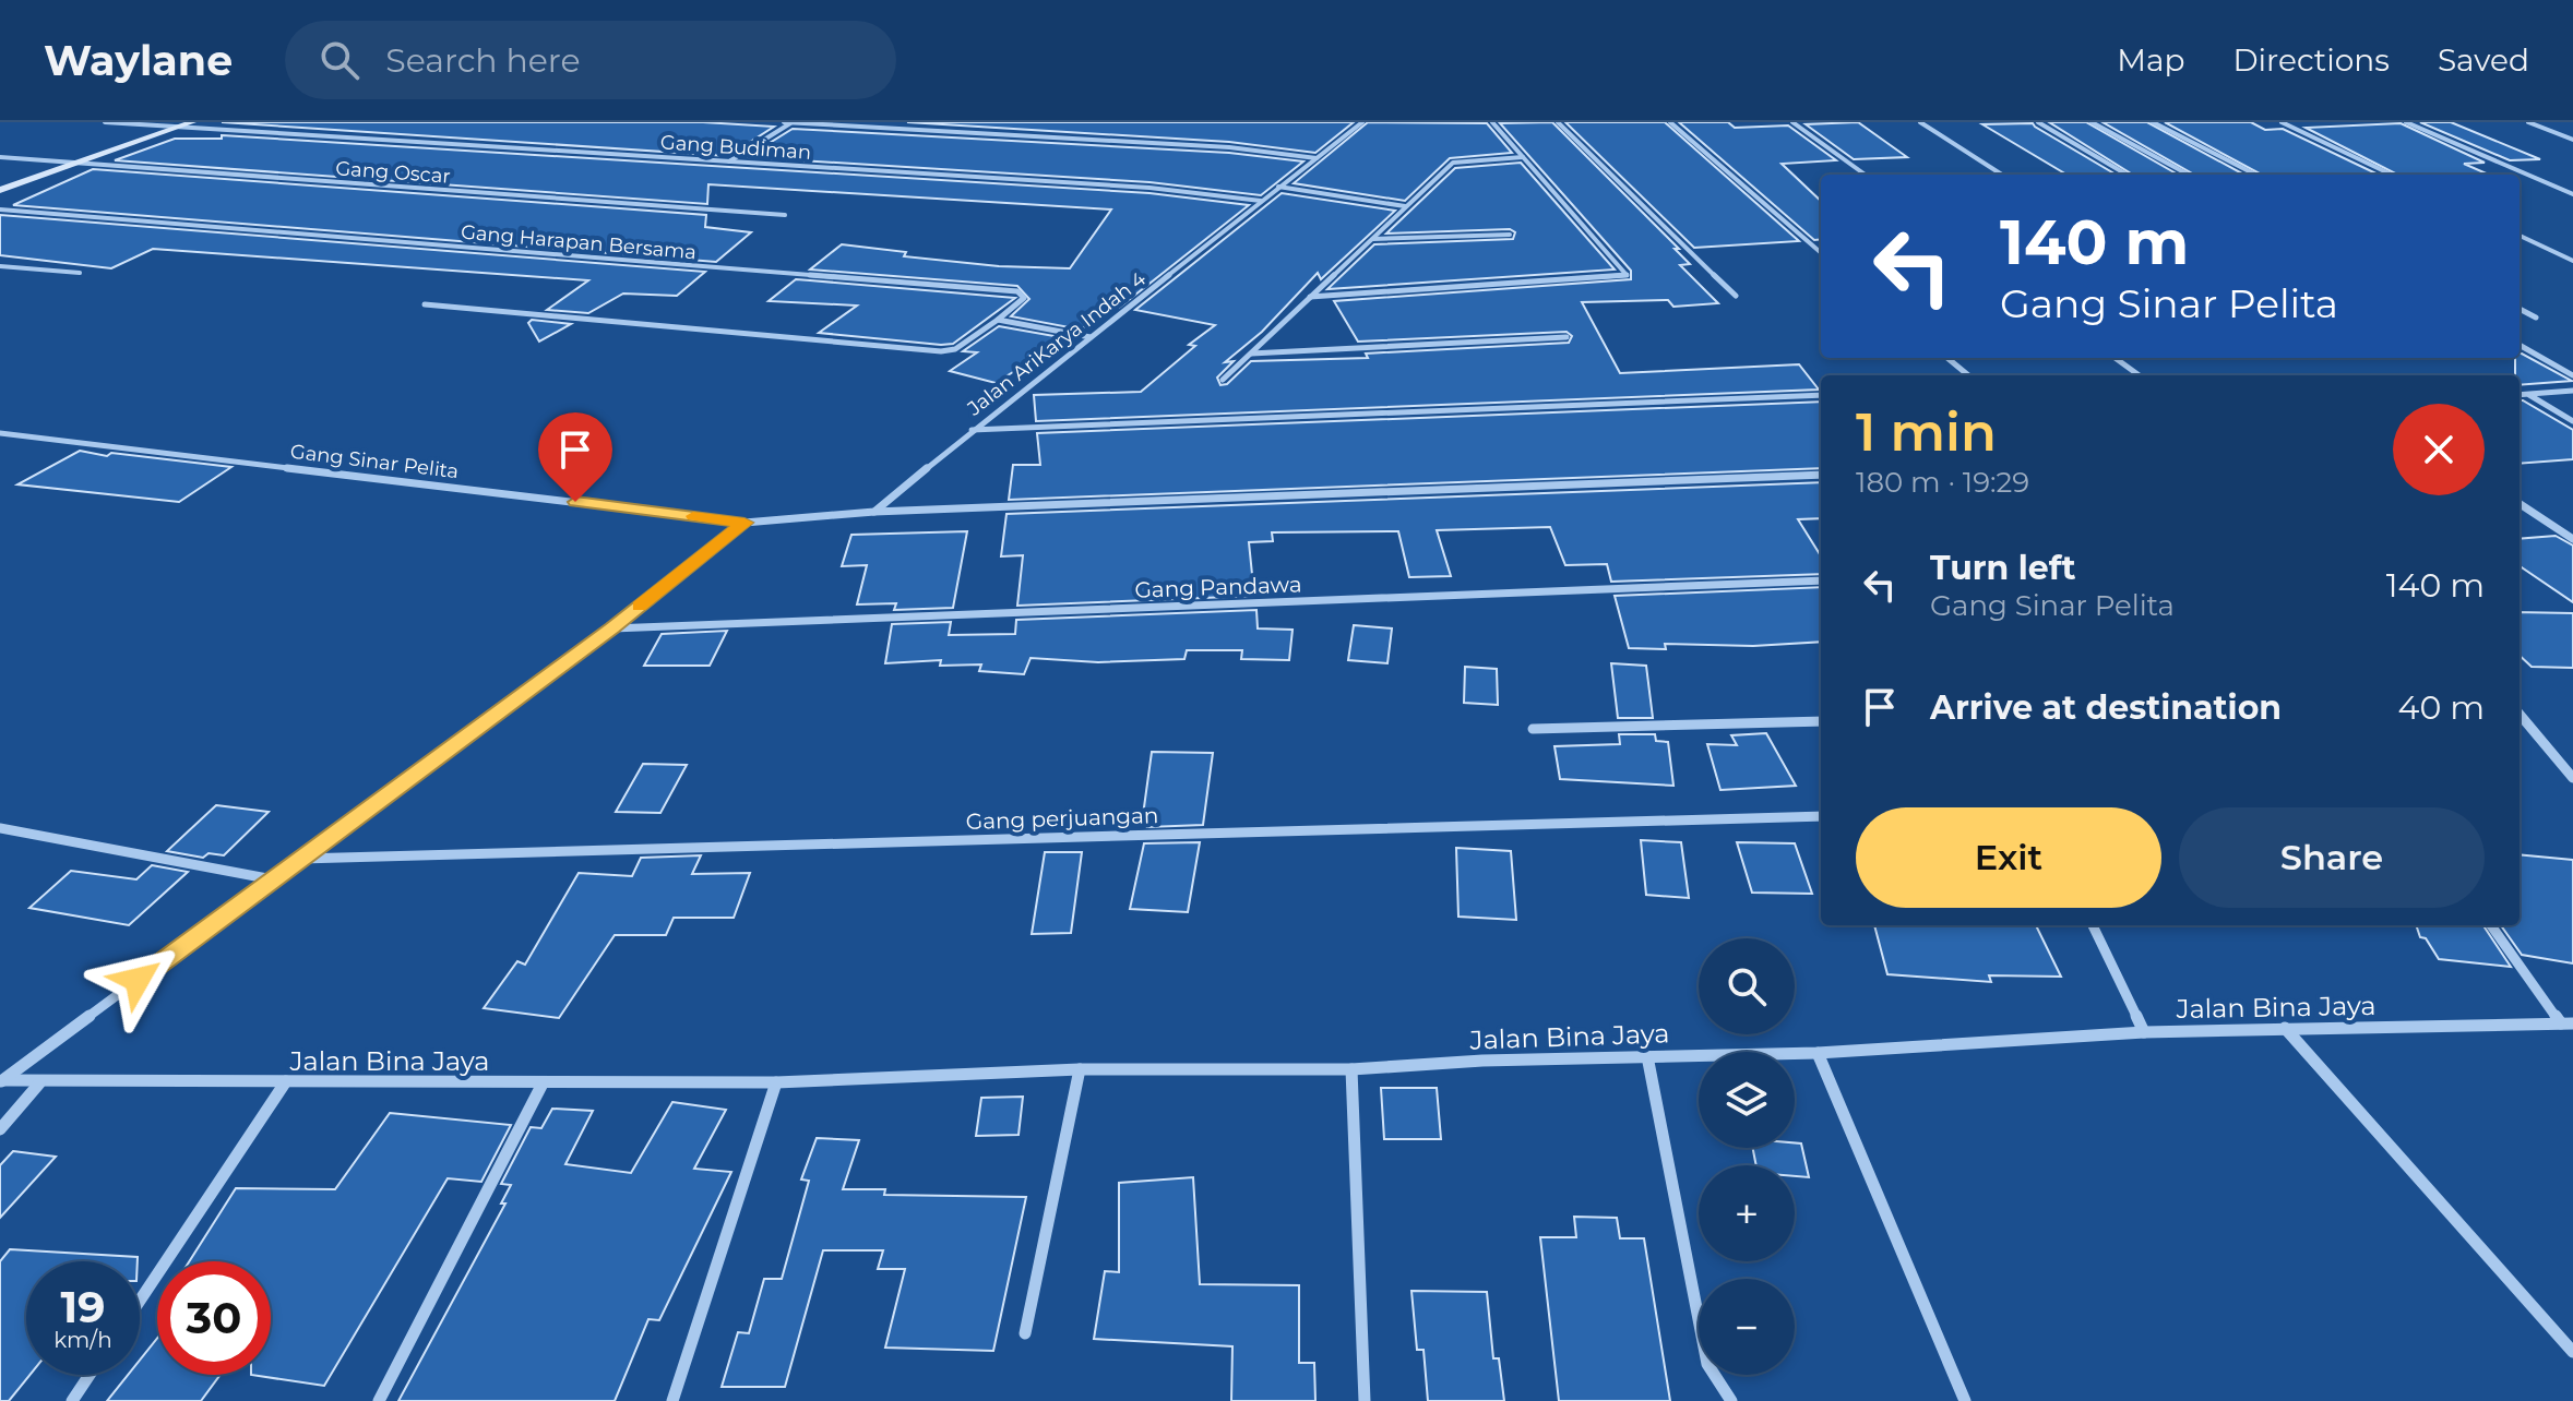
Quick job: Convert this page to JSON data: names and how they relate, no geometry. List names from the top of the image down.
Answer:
{
  "streets": {
    "street": [
      "Gang Budiman",
      "Gang Oscar",
      "Gang Harapan Bersama",
      "Jalan AriKarya Indah 4",
      "Gang Sinar Pelita",
      "Gang Pandawa",
      "Gang perjuangan",
      "Jalan Bina Jaya"
    ]
  },
  "crossings": [
    ["Gang Budiman", "Jalan AriKarya Indah 4"]
  ],
  "page": {
    "header": "Waylane",
    "search": "Search here",
    "nav": ["Map", "Directions", "Saved"],
    "turn": ["140 m", "Gang Sinar Pelita"],
    "heading": ["1 min", "180 m · 19:29"],
    "list": [
      {
        "name": "Turn left",
        "note": "Gang Sinar Pelita",
        "value": "140 m"
      },
      {
        "name": "Arrive at destination",
        "value": "40 m"
      }
    ],
    "buttons": ["Exit", "Share"],
    "map_buttons": ["+", "−"],
    "speed": "19 km/h",
    "limit": "30"
  }
}
